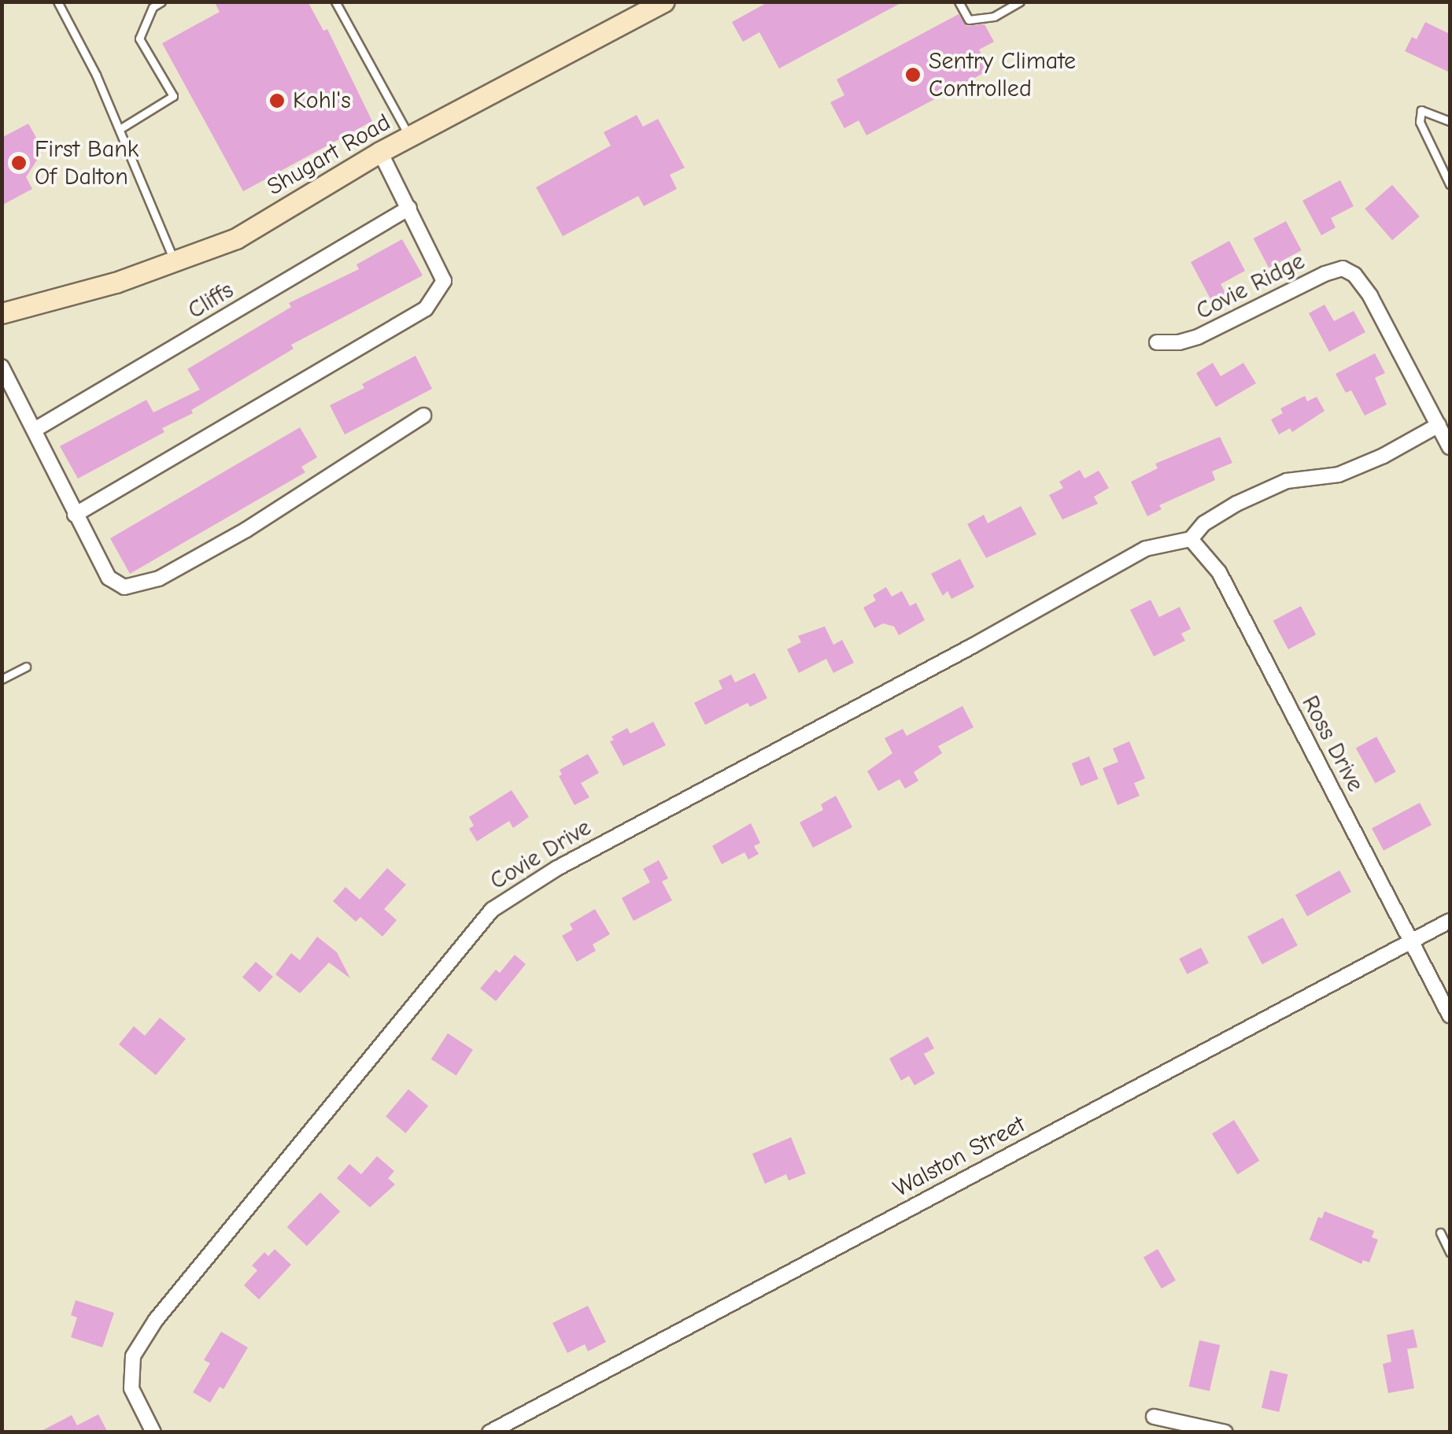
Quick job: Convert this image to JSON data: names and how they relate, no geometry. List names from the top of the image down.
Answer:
{
  "streets": {
    "street": [
      "Shugart Road",
      "Covie Ridge",
      "Cliffs",
      "Ross Drive",
      "Covie Drive",
      "Walston Street"
    ]
  },
  "crossings": [
    ["Ross Drive", "Covie Drive"],
    ["Ross Drive", "Walston Street"]
  ],
  "places": ["Sentry Climate Controlled", "Kohl's", "First Bank Of Dalton"]
}
